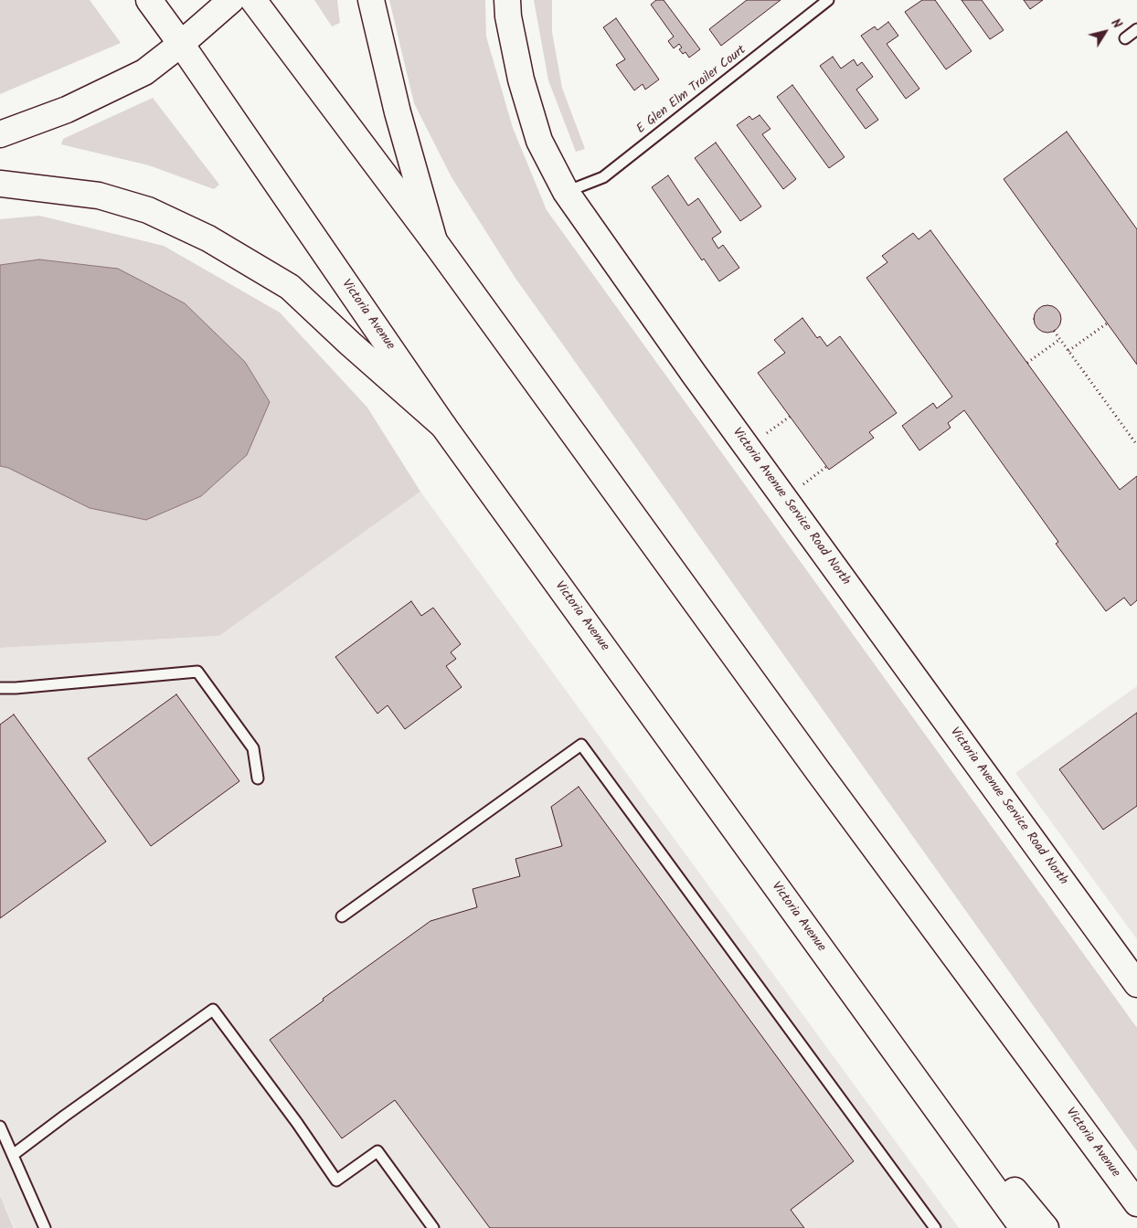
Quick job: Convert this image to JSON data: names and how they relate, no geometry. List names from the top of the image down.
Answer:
{
  "streets": {
    "main road": ["Victoria Avenue", "Victoria Avenue Service Road North"],
    "lane": ["E Glen Elm Trailer Court"]
  },
  "crossings": [
    ["E Glen Elm Trailer Court", "Victoria Avenue Service Road North"]
  ],
  "north": "top right"
}
